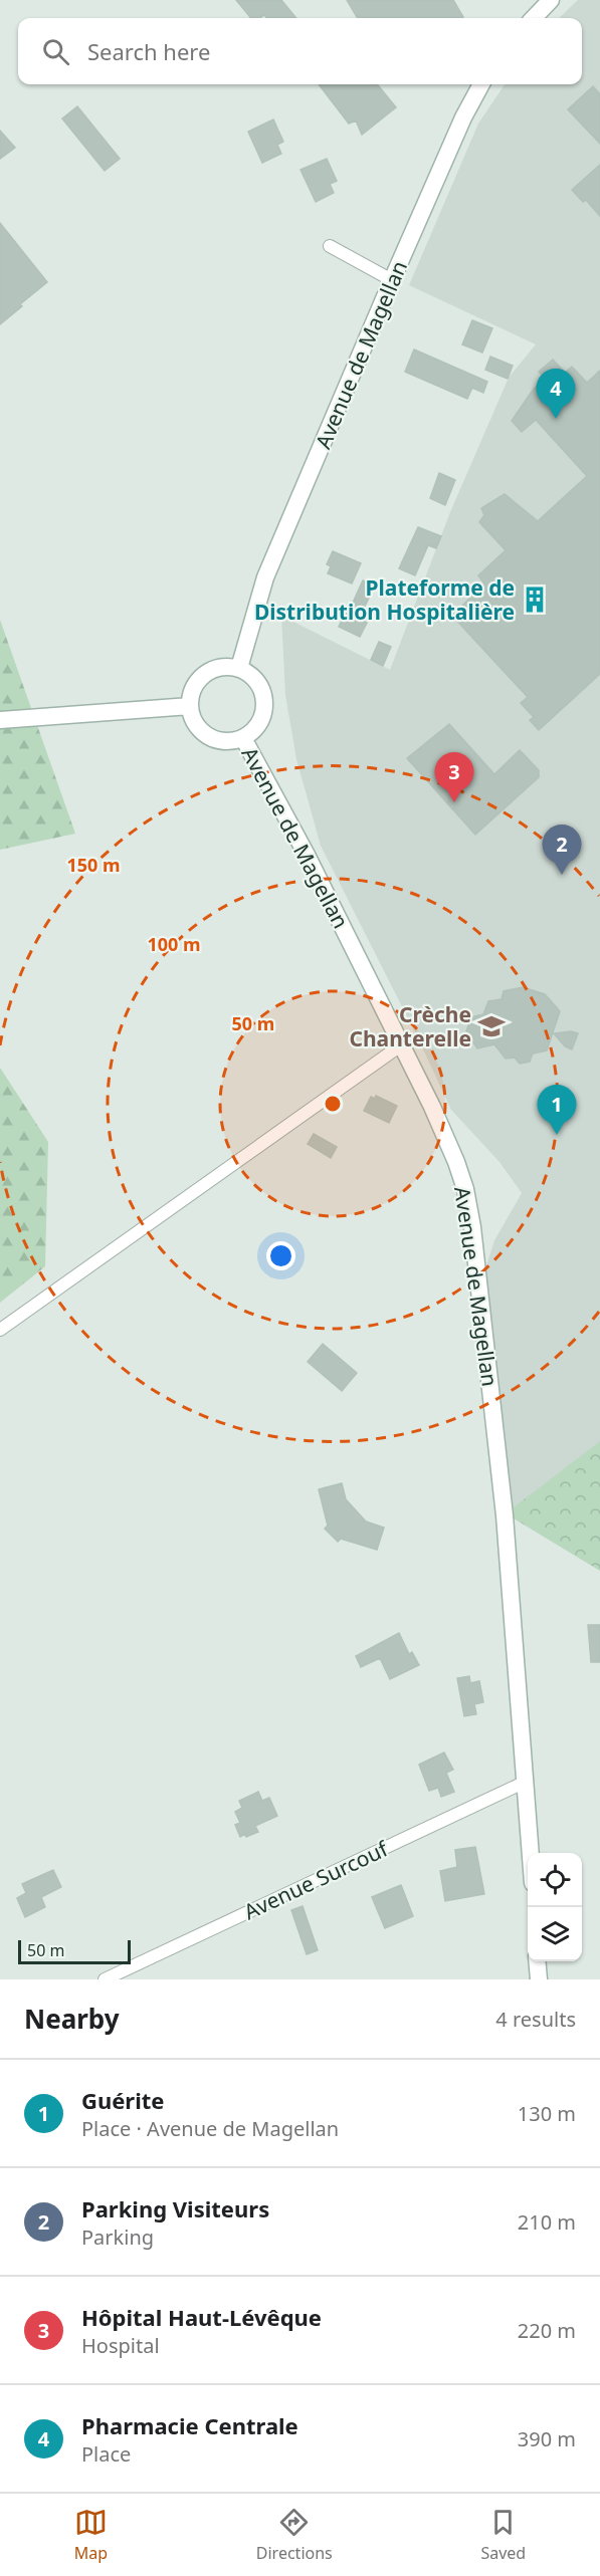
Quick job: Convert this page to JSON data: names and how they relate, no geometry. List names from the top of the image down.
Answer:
{
  "streets": {
    "street": ["Avenue de Magellan", "Avenue Surcouf"]
  },
  "crossings": [
    ["Avenue de Magellan", "Avenue Surcouf"]
  ],
  "places": {
    "building": ["Plateforme de Distribution Hospitalière"],
    "school or university": ["Crèche Chanterelle"]
  },
  "scale_bar": "50 m",
  "page": {
    "search": "Search here",
    "pins": [
      "4",
      "3",
      "2",
      "1"
    ],
    "scale": "50 m",
    "heading": ["Nearby", "4 results"],
    "list": [
      {
        "mark": "1",
        "name": "Guérite",
        "note": "Place · Avenue de Magellan",
        "value": "130 m"
      },
      {
        "mark": "2",
        "name": "Parking Visiteurs",
        "note": "Parking",
        "value": "210 m"
      },
      {
        "mark": "3",
        "name": "Hôpital Haut-Lévêque",
        "note": "Hospital",
        "value": "220 m"
      },
      {
        "mark": "4",
        "name": "Pharmacie Centrale",
        "note": "Place",
        "value": "390 m"
      }
    ],
    "nav": ["Map", "Directions", "Saved"]
  },
  "rings": ["150 m", "100 m", "50 m"]
}
